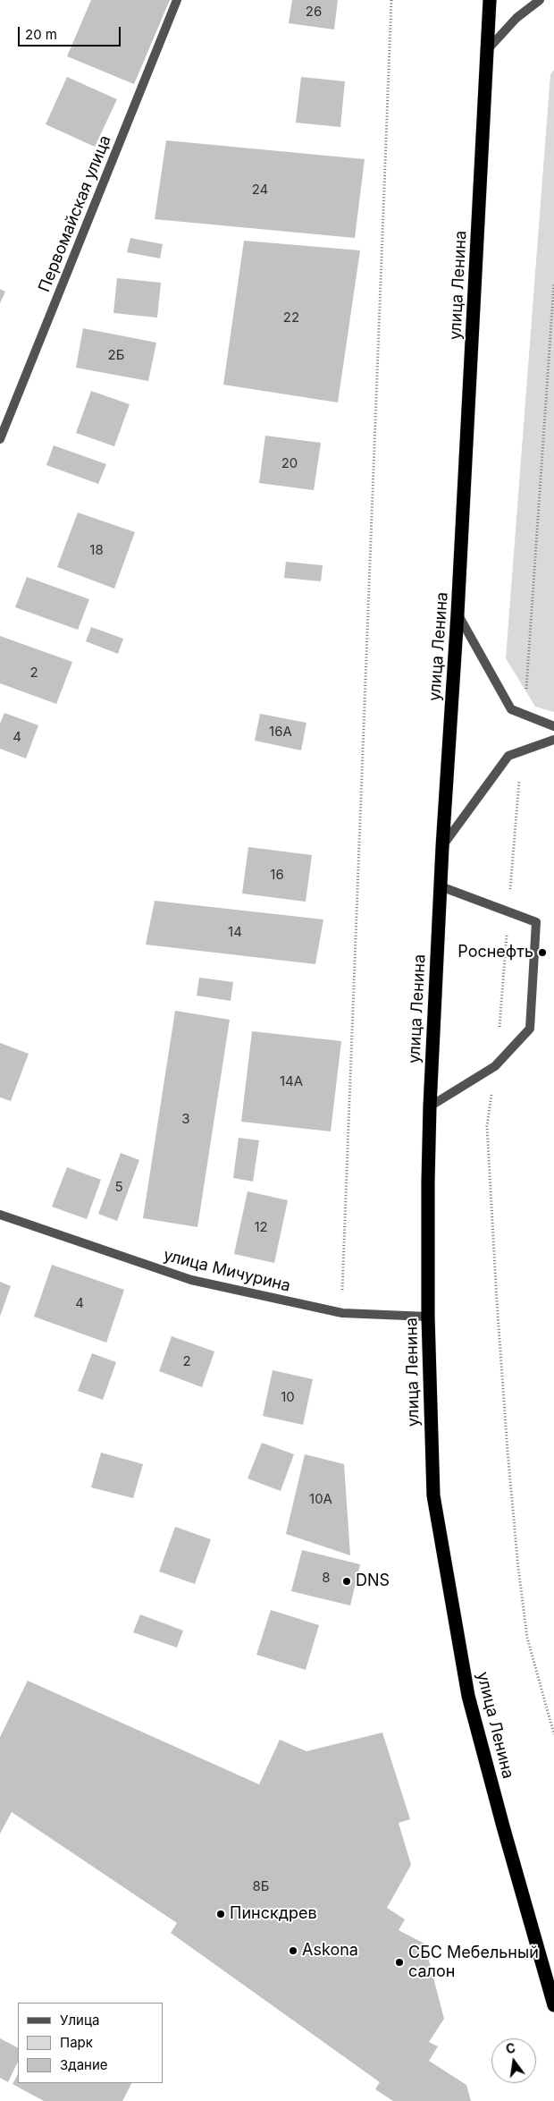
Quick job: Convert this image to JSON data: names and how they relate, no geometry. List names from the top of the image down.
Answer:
{
  "streets": {
    "highway": ["улица Ленина"],
    "street": ["Первомайская улица", "улица Мичурина"]
  },
  "crossings": [
    ["улица Ленина", "улица Мичурина"]
  ],
  "places": [
    "Роснефть",
    "DNS",
    "Пинскдрев",
    "Askona",
    "СБС Мебельный салон"
  ],
  "house_numbers": [
    "26",
    "24",
    "22",
    "2Б",
    "20",
    "18",
    "2",
    "16А",
    "4",
    "16",
    "14",
    "14А",
    "3",
    "5",
    "12",
    "4",
    "2",
    "10",
    "10А",
    "8",
    "8Б"
  ],
  "legend": ["Улица", "Парк", "Здание"],
  "scale_bar": "20 m",
  "north": "top"
}
